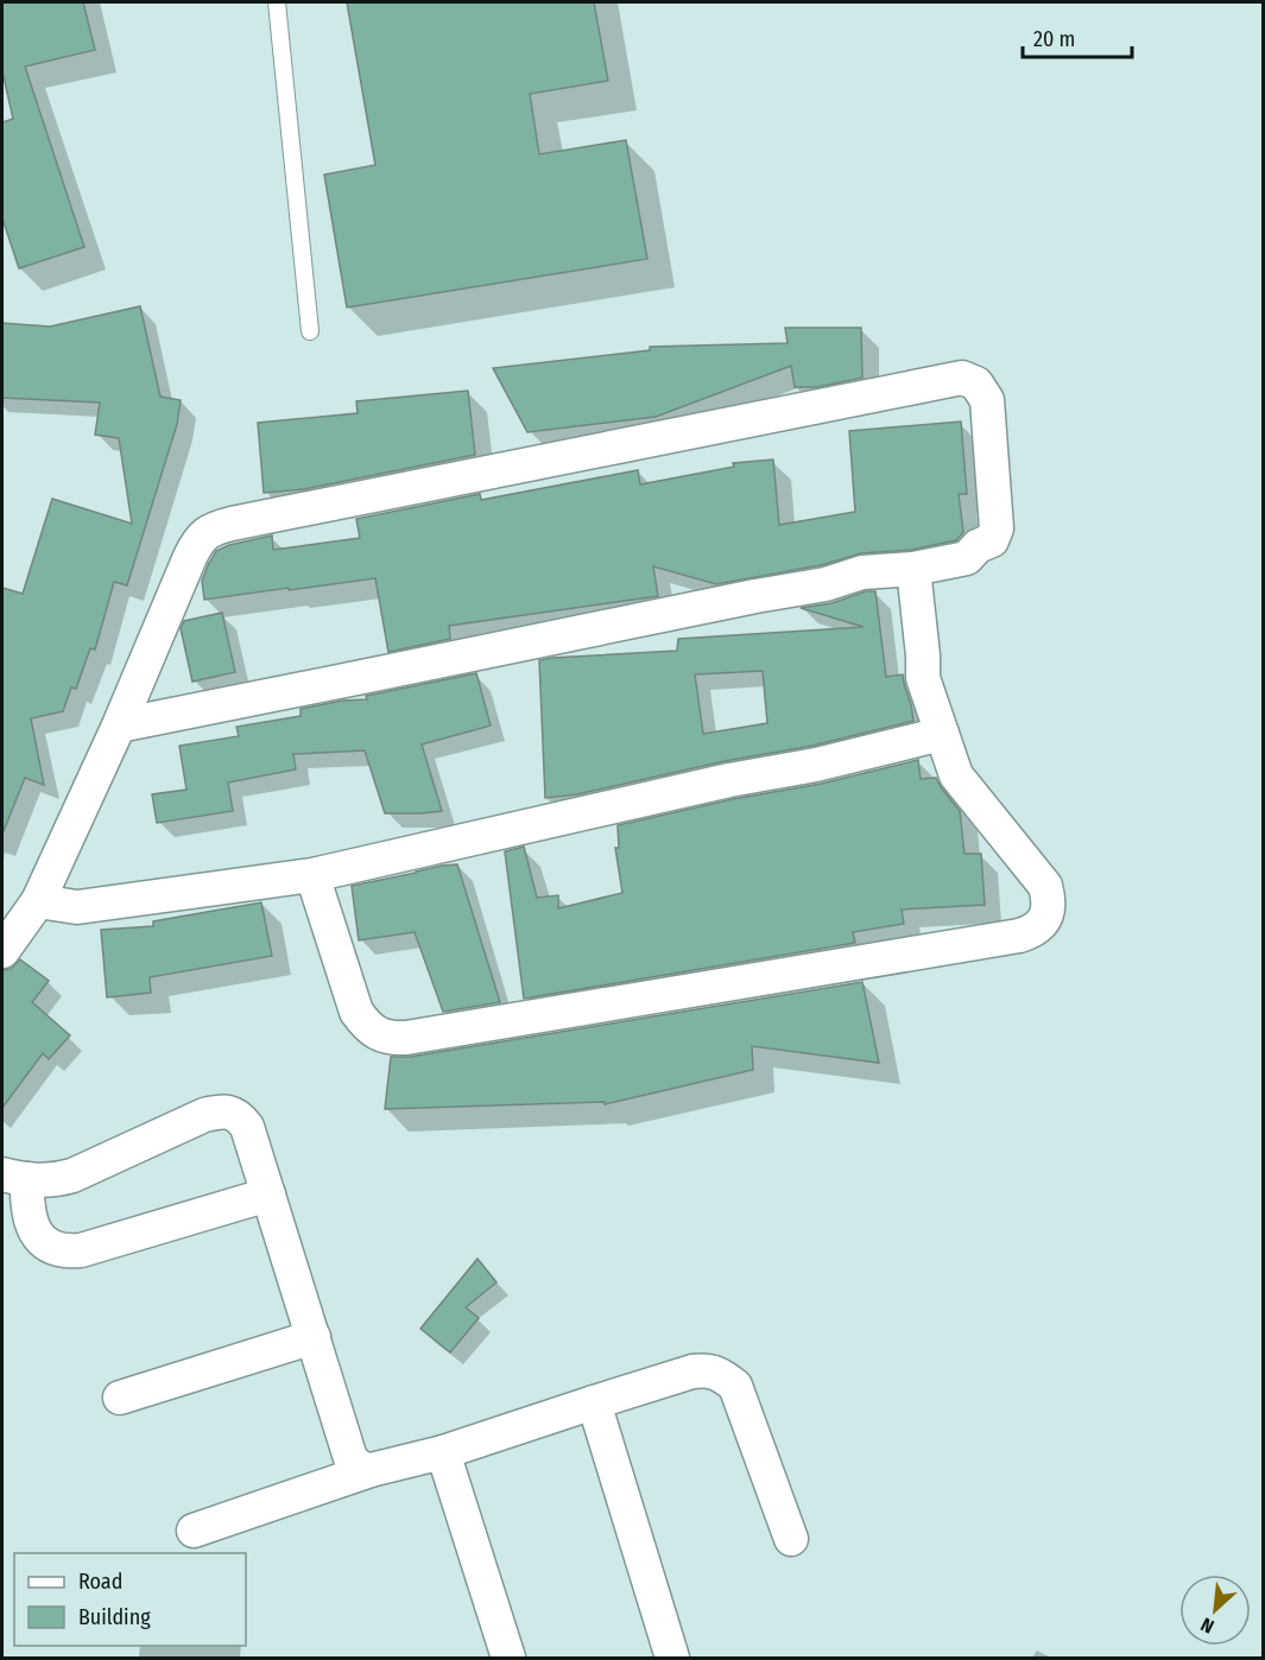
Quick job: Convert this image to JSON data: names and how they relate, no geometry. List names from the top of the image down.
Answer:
{
  "legend": ["Road", "Building"],
  "scale_bar": "20 m",
  "north": "bottom left"
}
